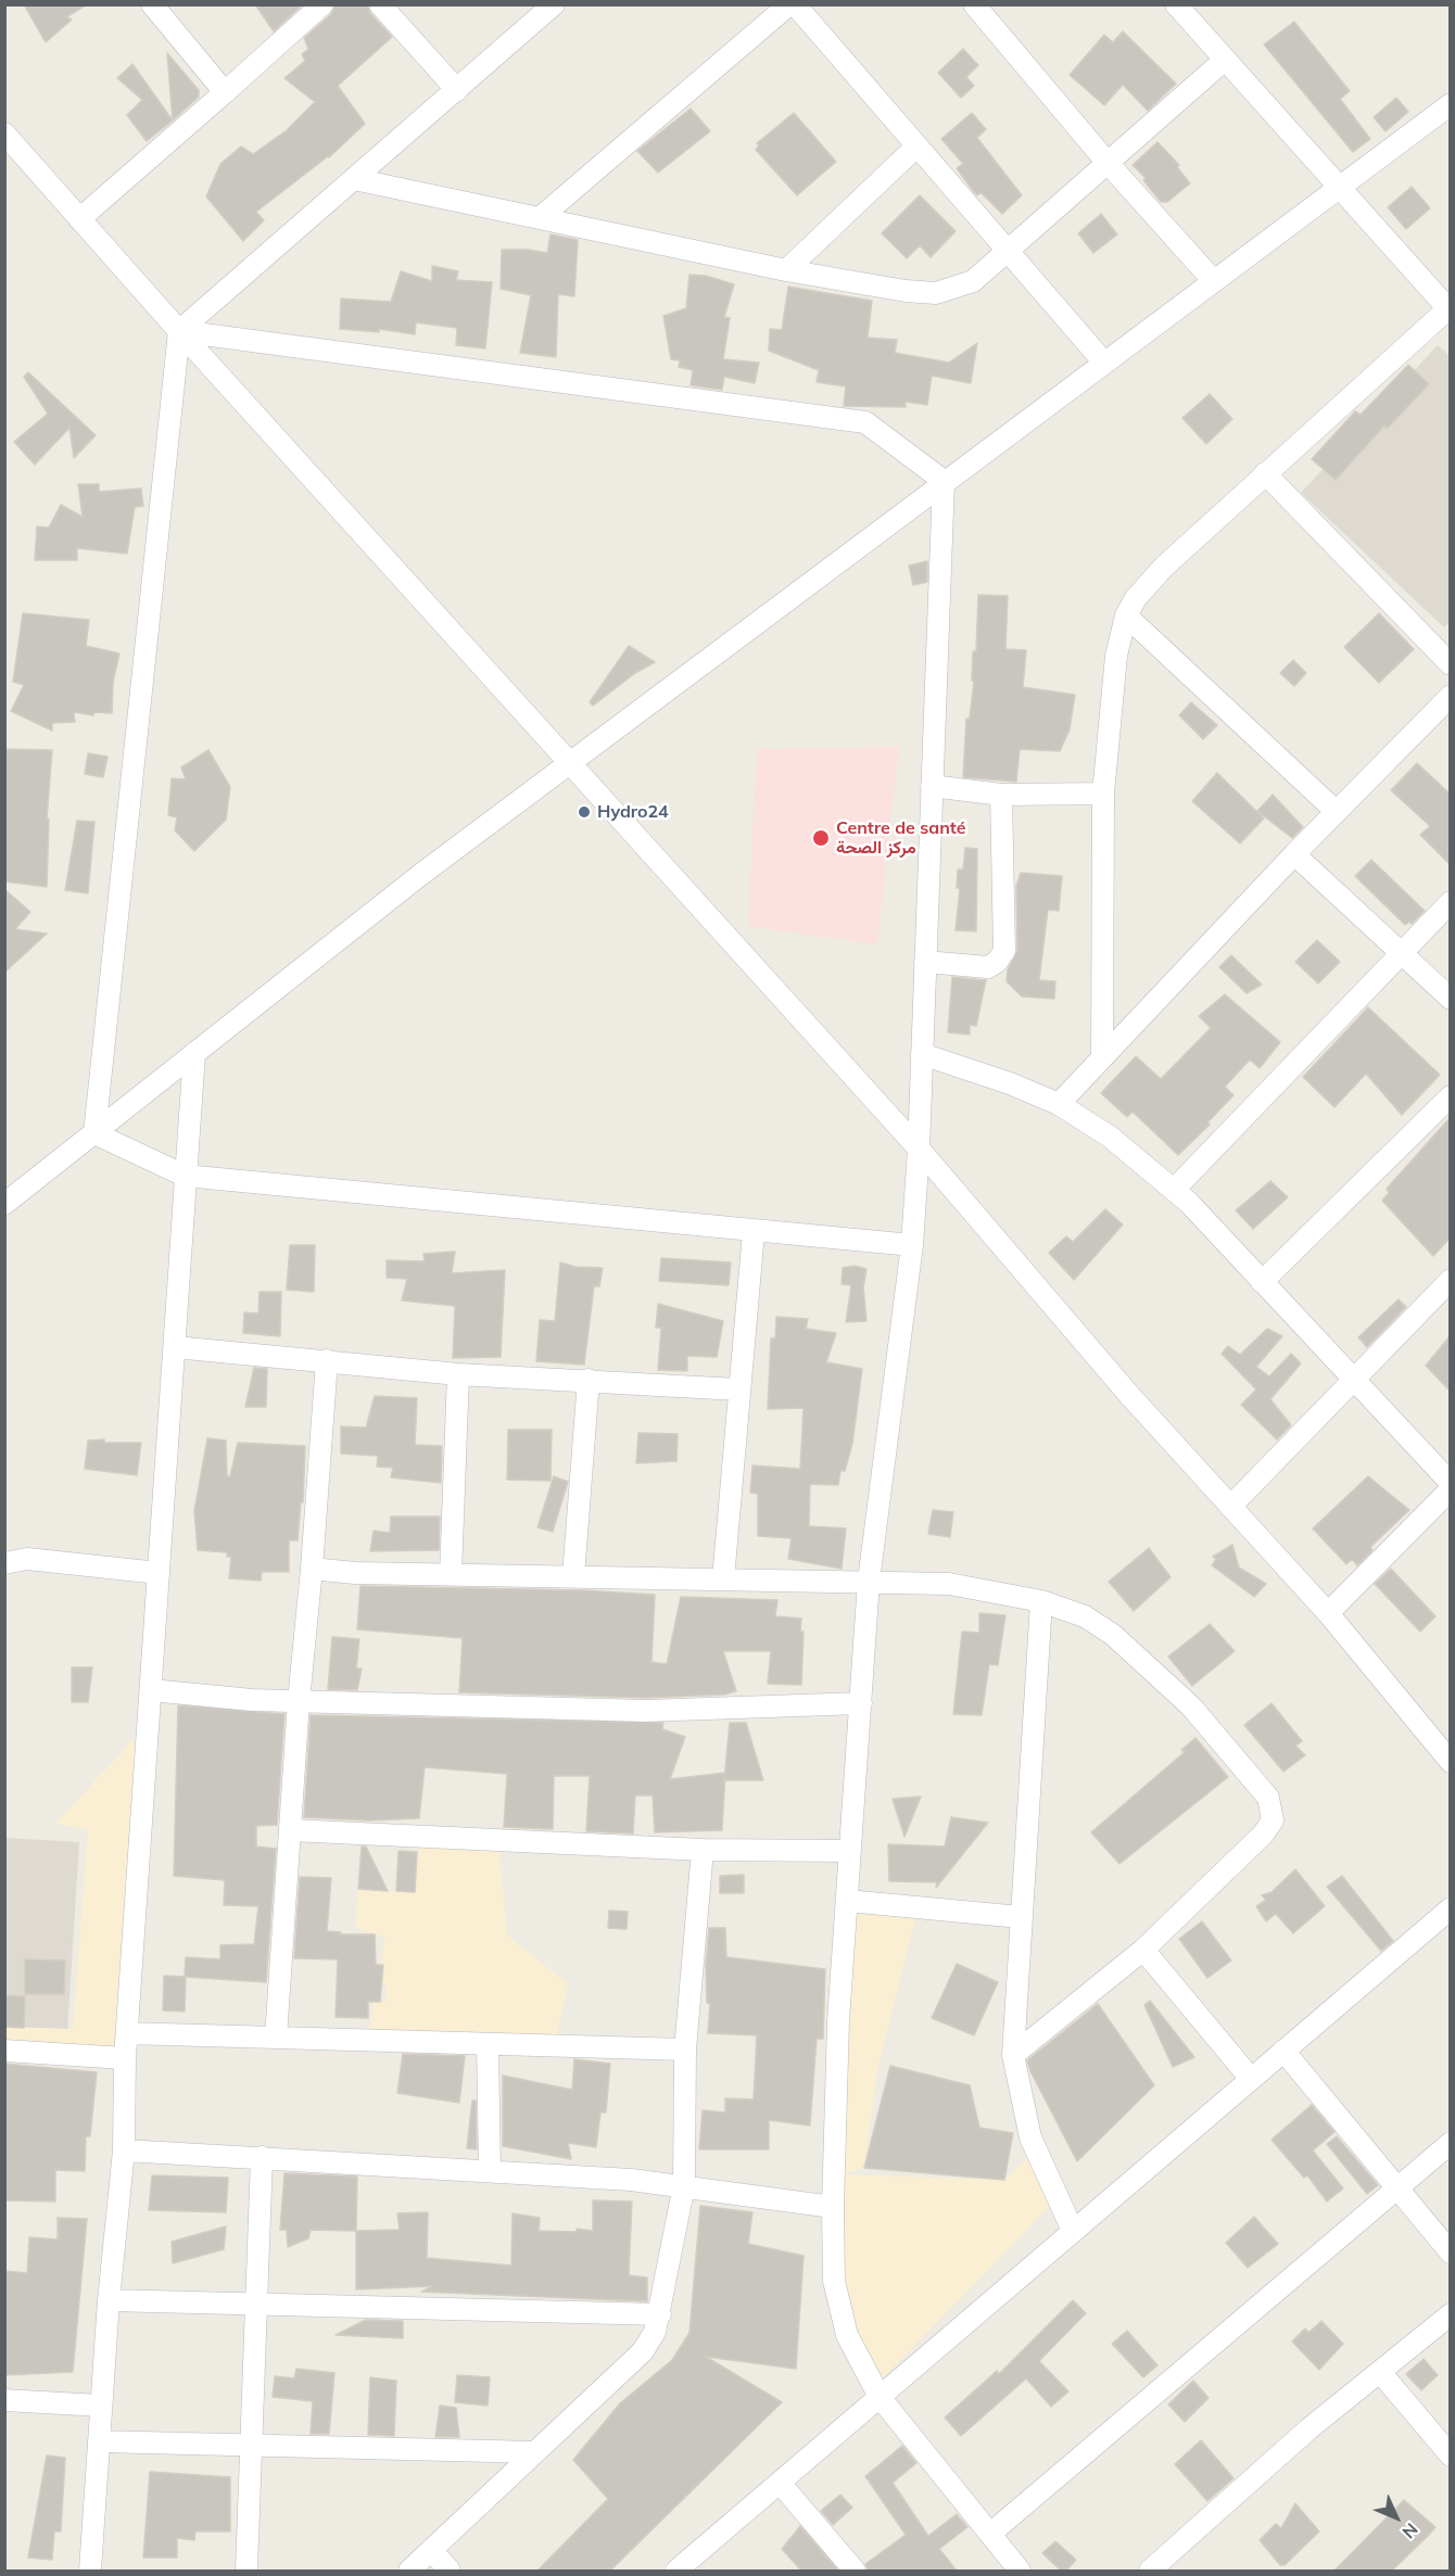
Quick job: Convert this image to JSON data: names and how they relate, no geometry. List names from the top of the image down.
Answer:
{
  "places": ["Hydro24", "Centre de santé مركز الصحة"],
  "north": "bottom right"
}
